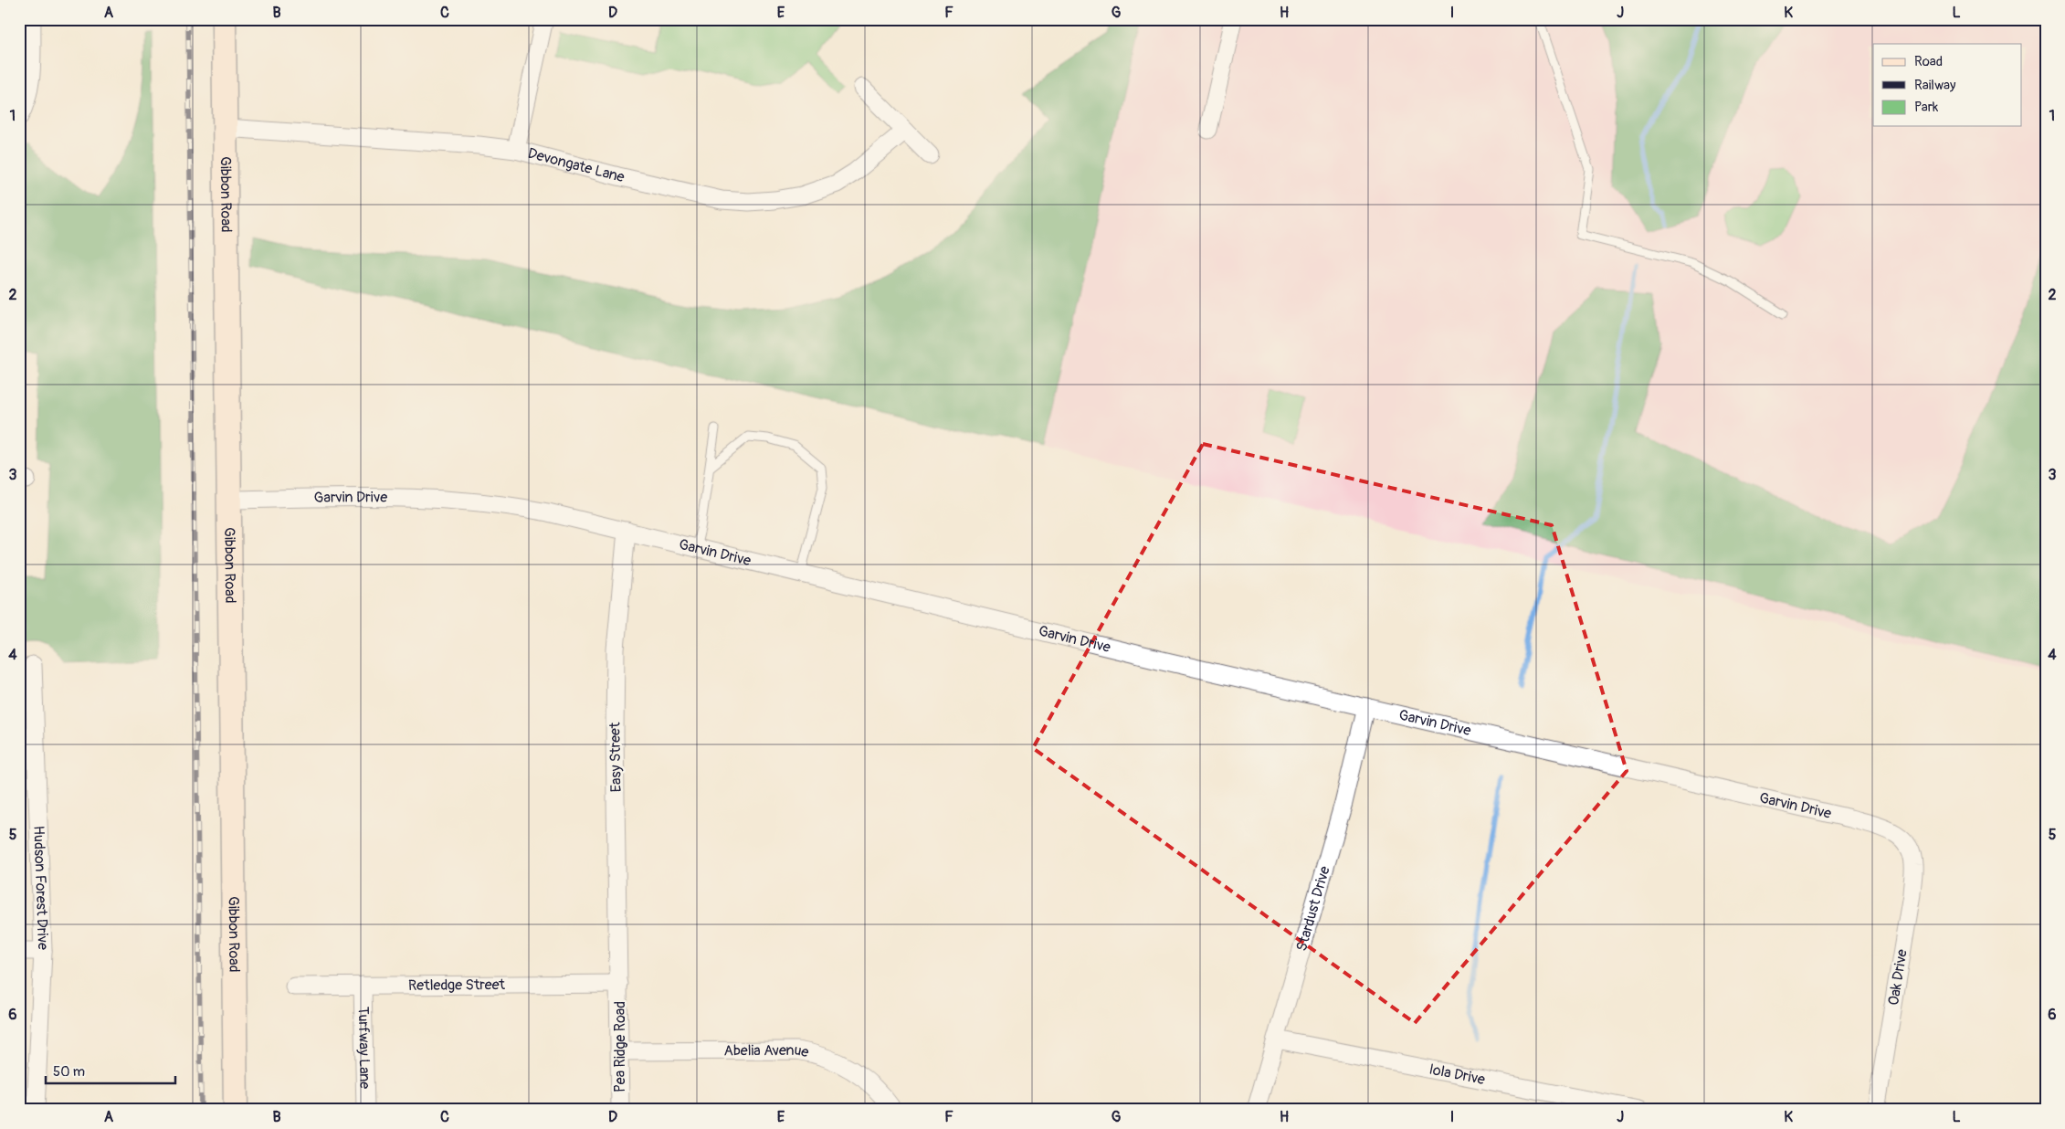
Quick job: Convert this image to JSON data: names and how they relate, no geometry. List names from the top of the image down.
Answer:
{
  "streets": {
    "main road": ["Gibbon Road"],
    "street": [
      "Devongate Lane",
      "Garvin Drive",
      "Easy Street",
      "Hudson Forest Drive",
      "Stardust Drive",
      "Oak Drive",
      "Retledge Street",
      "Pea Ridge Road",
      "Turfway Lane",
      "Abelia Avenue",
      "Iola Drive"
    ]
  },
  "crossings": [
    ["Devongate Lane", "Gibbon Road"],
    ["Gibbon Road", "Garvin Drive"],
    ["Garvin Drive", "Easy Street"],
    ["Garvin Drive", "Stardust Drive"],
    ["Garvin Drive", "Oak Drive"],
    ["Easy Street", "Retledge Street"],
    ["Easy Street", "Pea Ridge Road"],
    ["Stardust Drive", "Iola Drive"],
    ["Retledge Street", "Pea Ridge Road"],
    ["Retledge Street", "Turfway Lane"],
    ["Pea Ridge Road", "Abelia Avenue"]
  ],
  "legend": ["Road", "Railway", "Park"],
  "scale_bar": "50 m",
  "grid": {
    "columns": [
      "A",
      "B",
      "C",
      "D",
      "E",
      "F",
      "G",
      "H",
      "I",
      "J",
      "K",
      "L"
    ],
    "rows": [
      "1",
      "2",
      "3",
      "4",
      "5",
      "6"
    ]
  }
}
